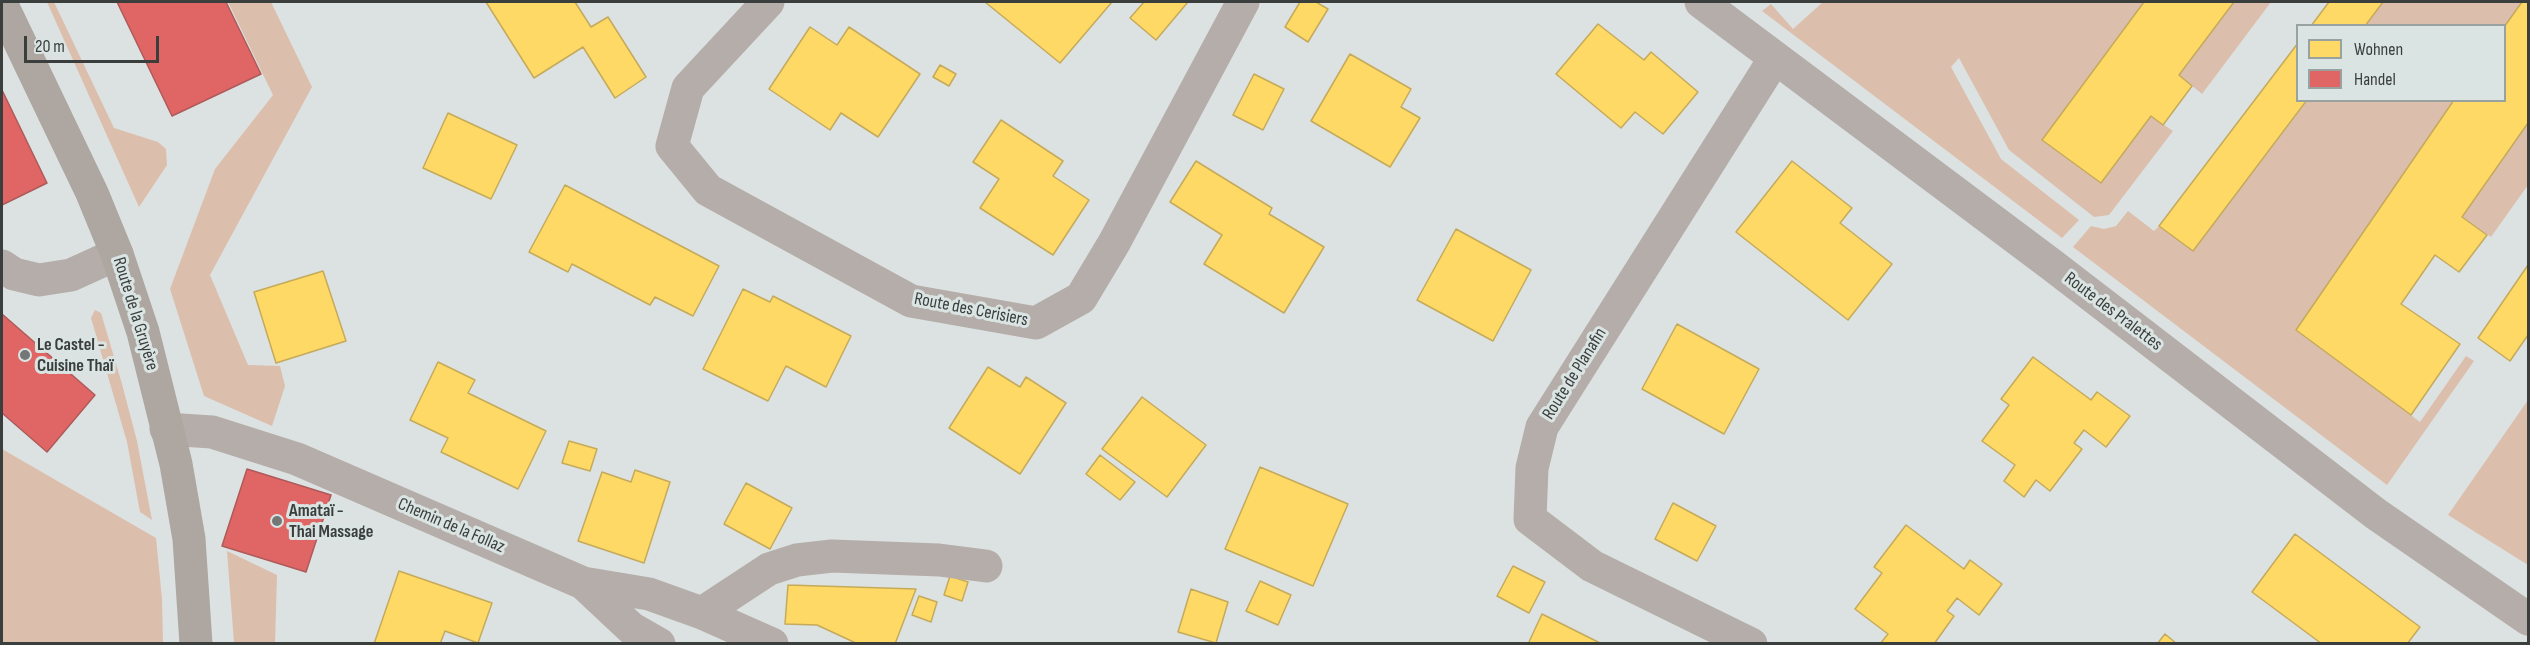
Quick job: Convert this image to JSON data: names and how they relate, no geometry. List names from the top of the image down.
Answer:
{
  "streets": {
    "main road": ["Route de la Gruyère"],
    "street": [
      "Route des Cerisiers",
      "Route des Pralettes",
      "Route de Planafin",
      "Chemin de la Follaz"
    ]
  },
  "crossings": [
    ["Route des Pralettes", "Route de Planafin"],
    ["Route de la Gruyère", "Chemin de la Follaz"]
  ],
  "places": ["Le Castel - Cuisine Thaï", "Amataï - Thai Massage"],
  "legend": ["Wohnen", "Handel"],
  "scale_bar": "20 m"
}
